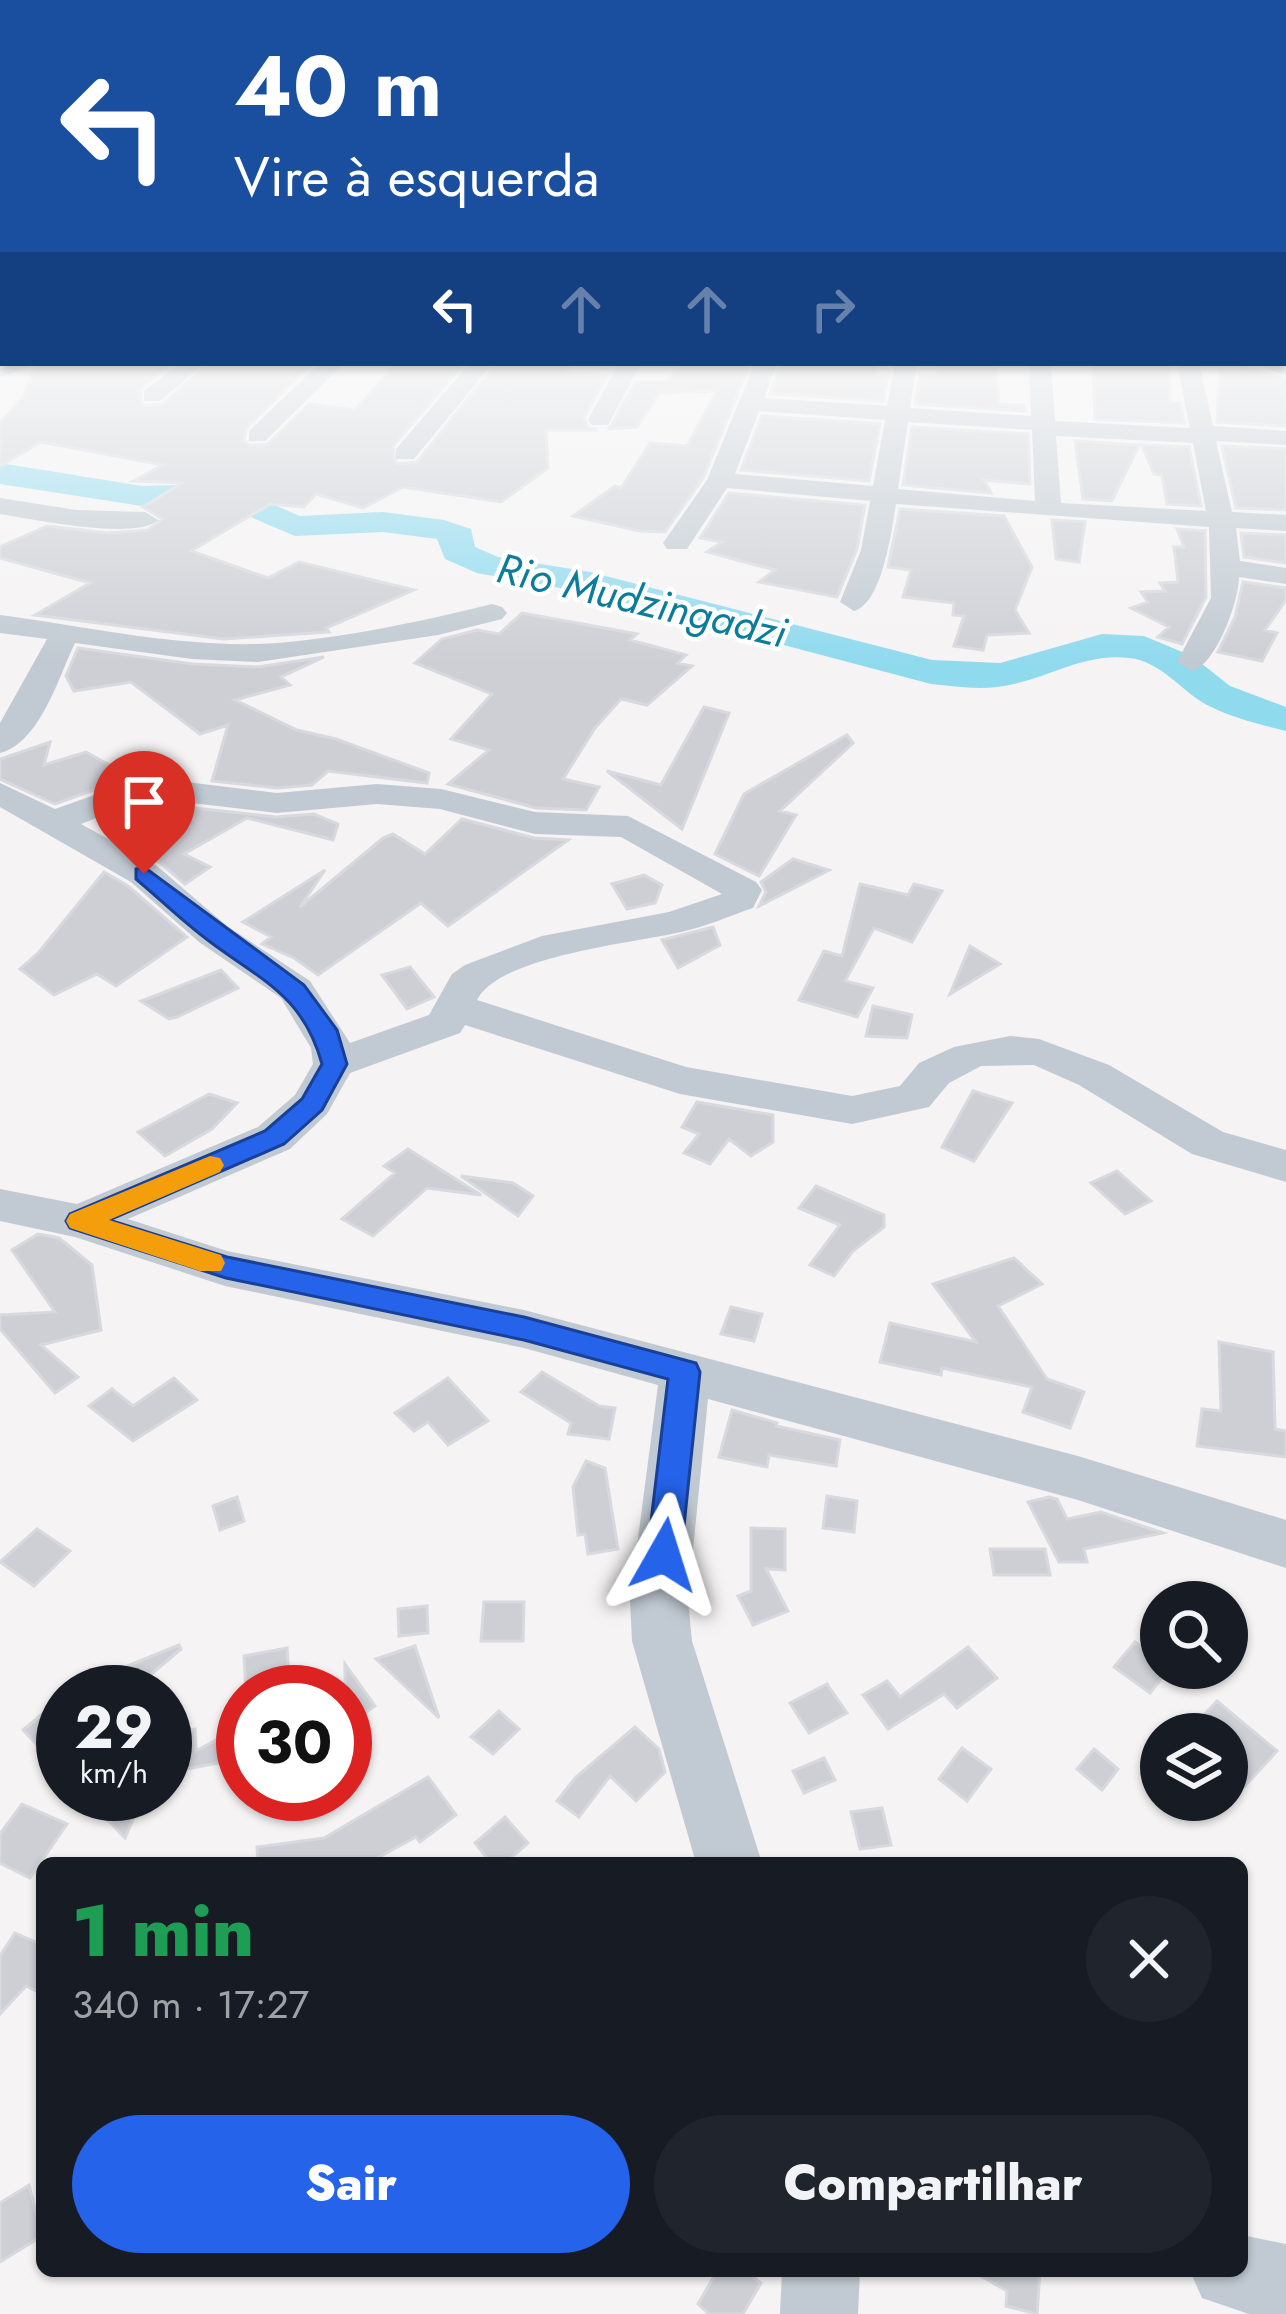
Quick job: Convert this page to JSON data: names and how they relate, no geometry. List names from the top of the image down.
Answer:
{
  "water": ["Rio Mudzingadzi"],
  "page": {
    "turn": ["40 m", "Vire à esquerda"],
    "speed": "29 km/h",
    "limit": "30",
    "heading": ["1 min", "340 m · 17:27"],
    "buttons": ["Sair", "Compartilhar"]
  }
}
